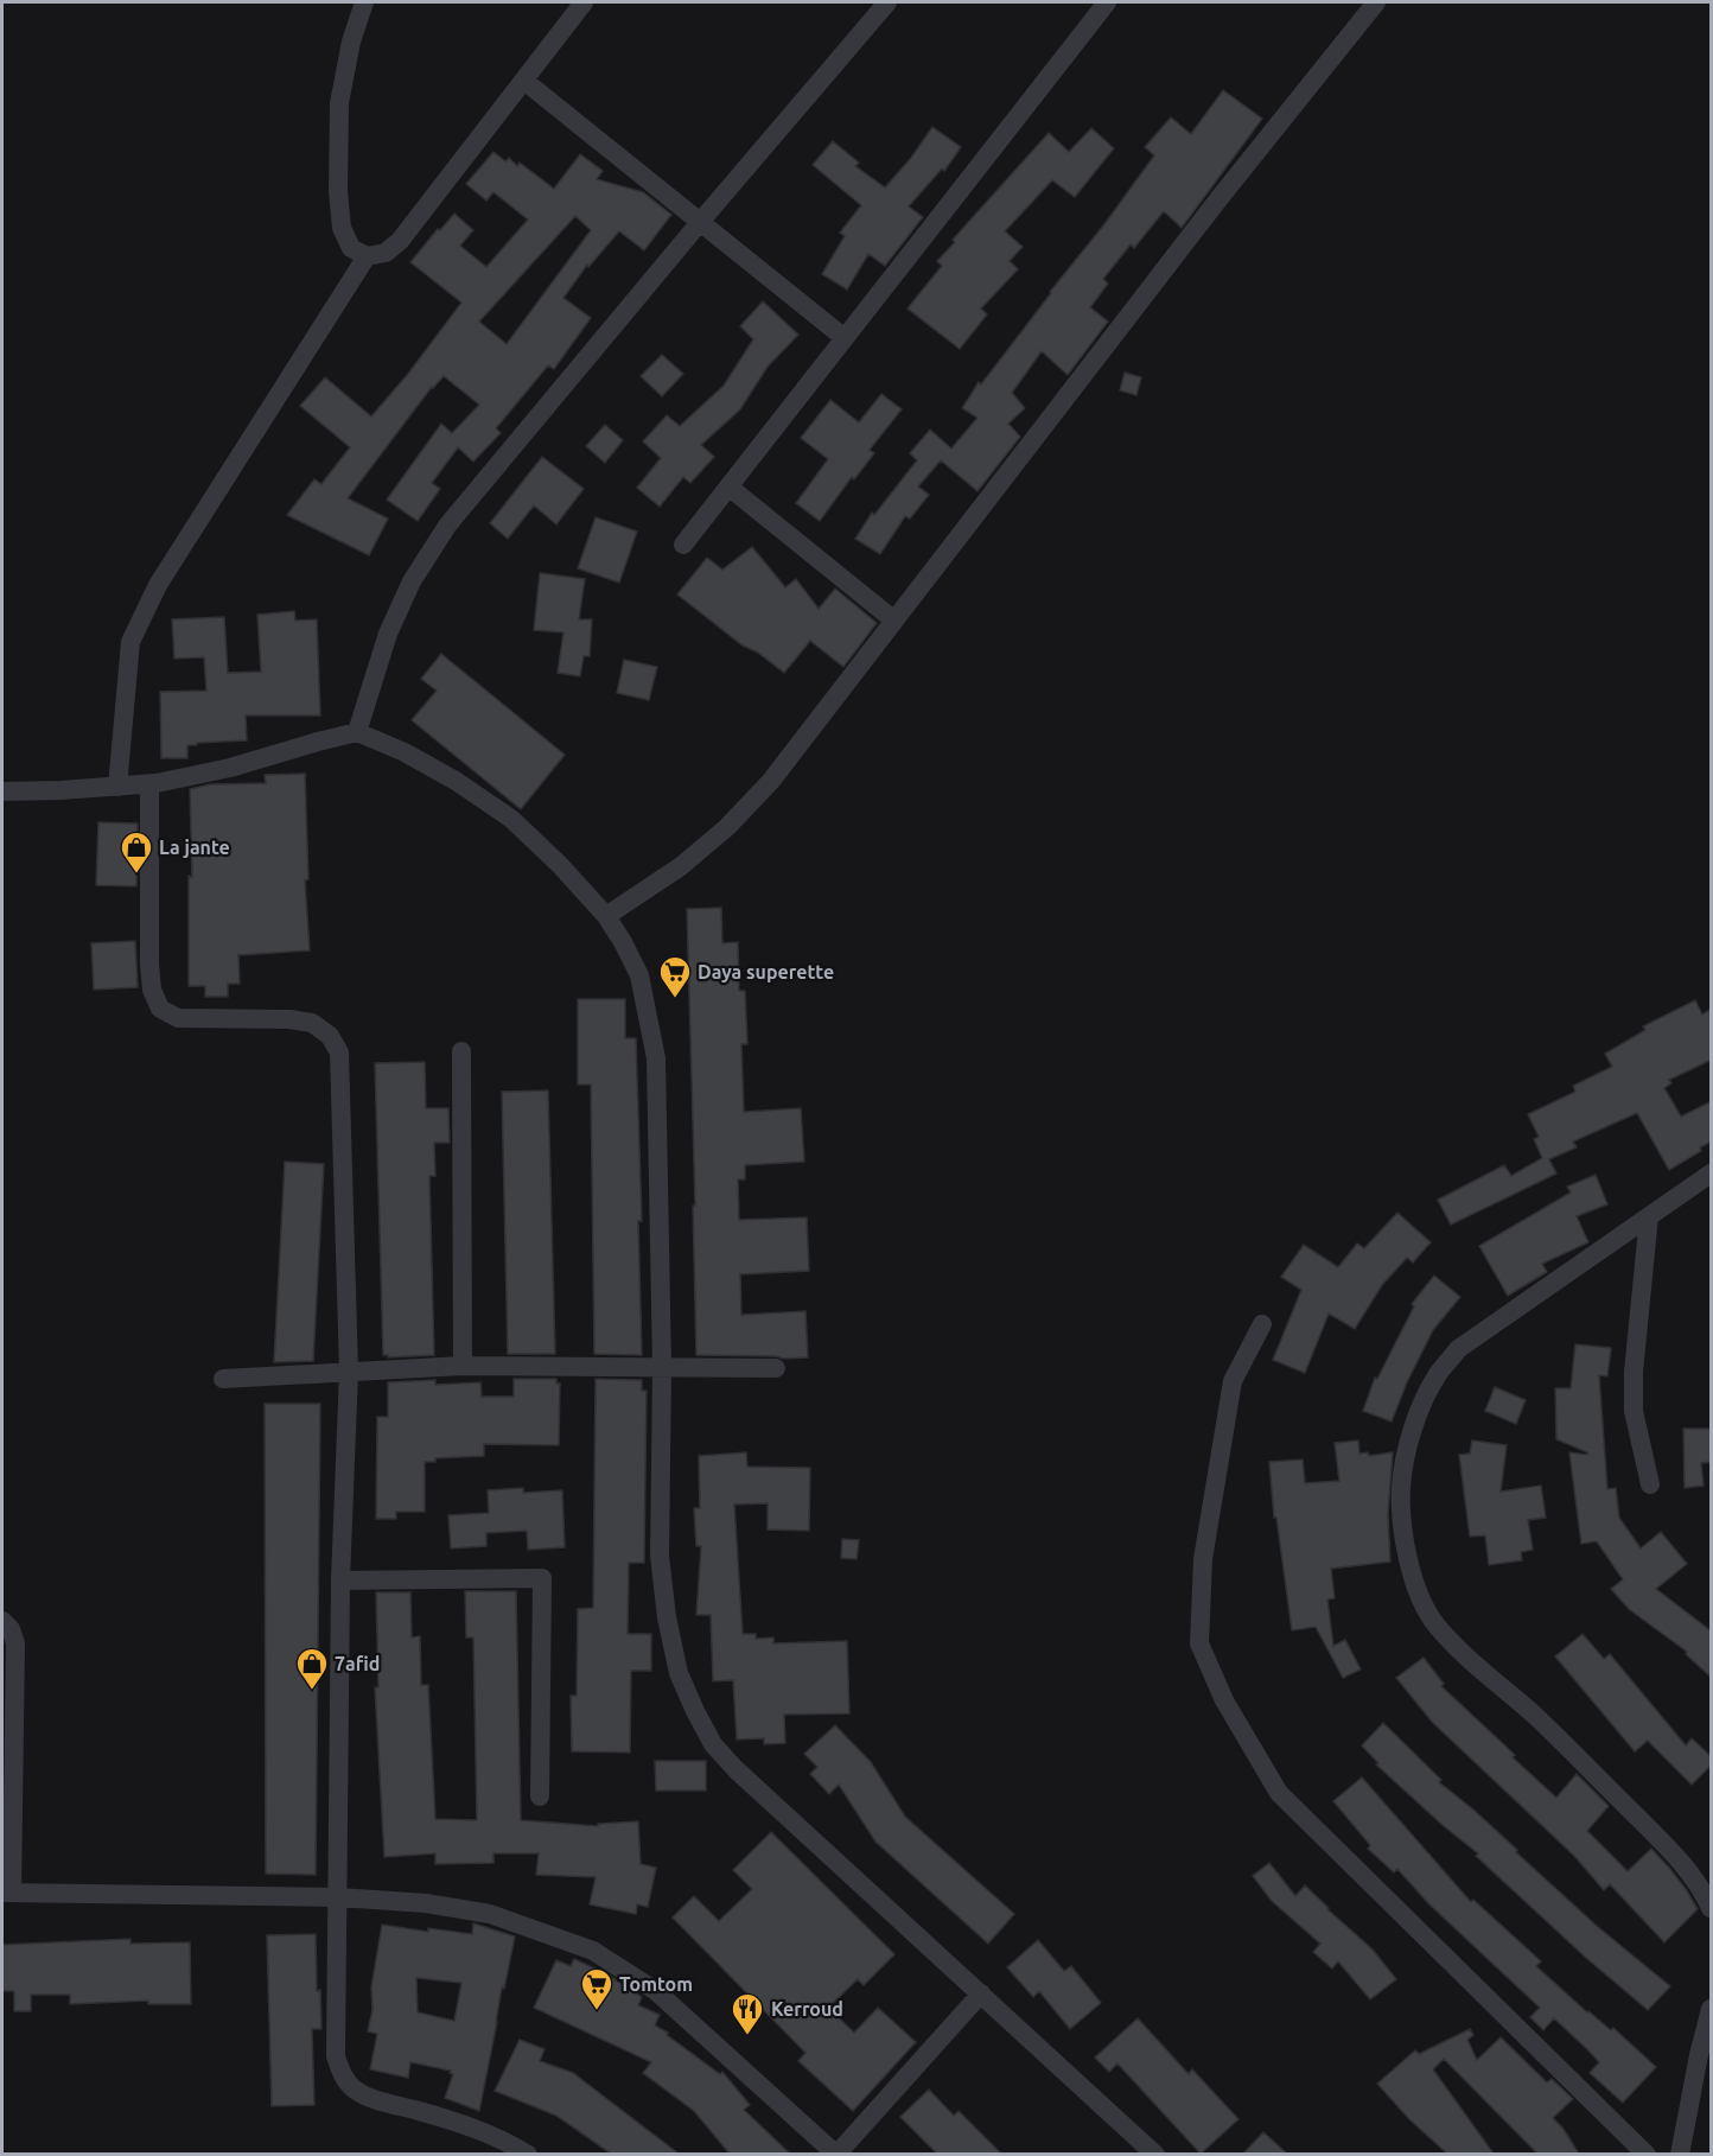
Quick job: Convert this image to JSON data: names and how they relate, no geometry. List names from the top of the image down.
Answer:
{
  "places": {
    "shop": ["La jante", "7afid"],
    "supermarket": ["Daya superette", "Tomtom"],
    "restaurant": ["Kerroud"]
  }
}
